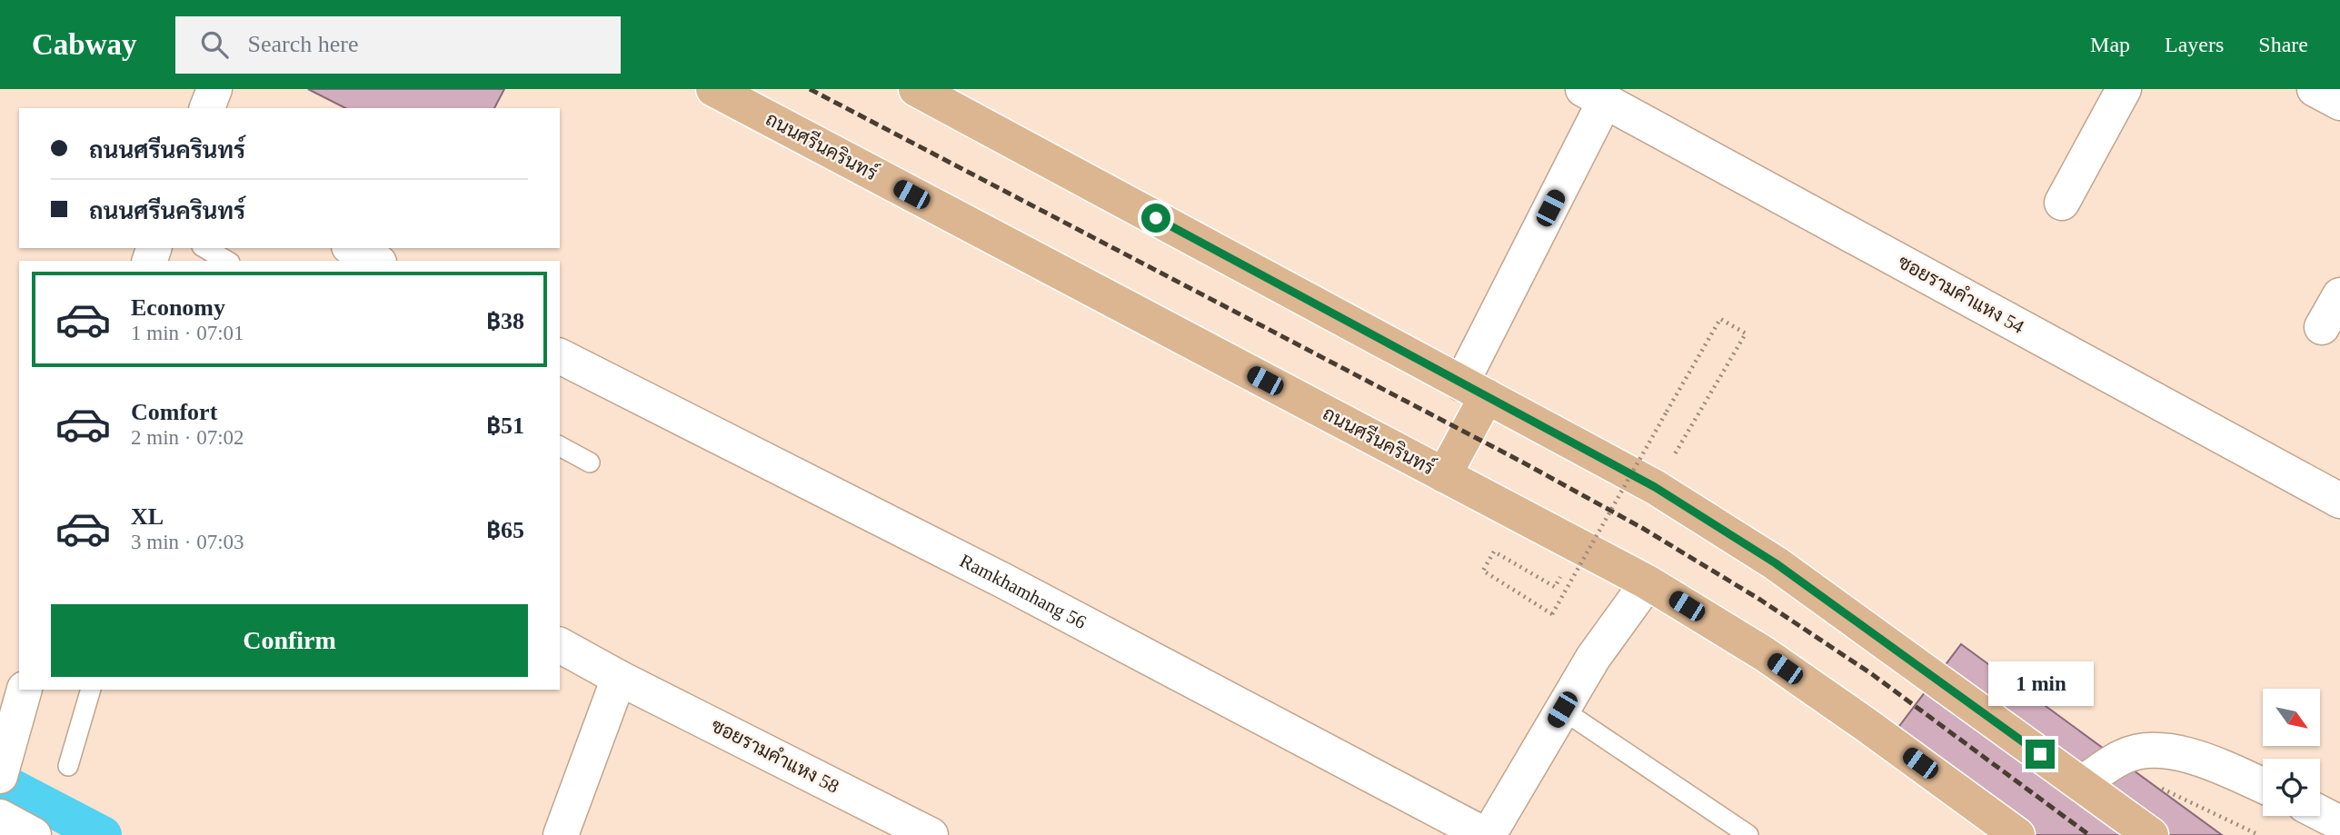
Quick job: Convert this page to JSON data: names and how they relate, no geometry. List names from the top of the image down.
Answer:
{
  "streets": {
    "main road": ["ถนนศรีนครินทร์"],
    "street": ["ซอยรามคำแหง 54", "Ramkhamhang 56", "ซอยรามคำแหง 58"]
  },
  "north": "bottom right",
  "page": {
    "header": "Cabway",
    "search": "Search here",
    "nav": ["Map", "Layers", "Share"],
    "banner": ["ถนนศรีนครินทร์", "ถนนศรีนครินทร์"],
    "list": [
      {
        "name": "Economy",
        "note": "1 min · 07:01",
        "value": "฿38"
      },
      {
        "name": "Comfort",
        "note": "2 min · 07:02",
        "value": "฿51"
      },
      {
        "name": "XL",
        "note": "3 min · 07:03",
        "value": "฿65"
      }
    ],
    "buttons": "Confirm",
    "bubble": "1 min"
  }
}
